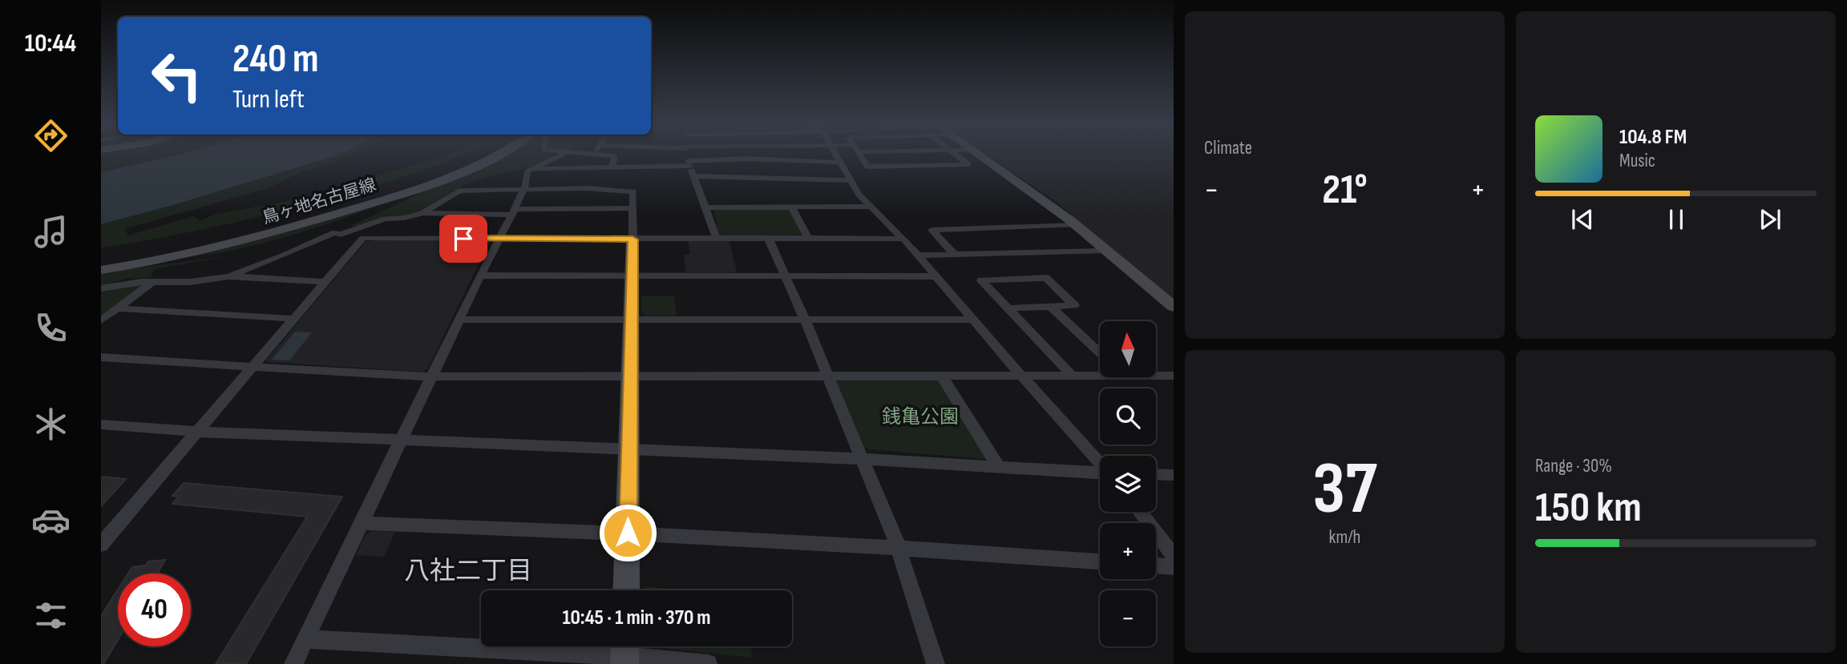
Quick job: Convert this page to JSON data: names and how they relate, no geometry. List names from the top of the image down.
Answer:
{
  "streets": {
    "street": ["鳥ヶ地名古屋線"]
  },
  "districts": ["八社二丁目"],
  "parks": ["銭亀公園"],
  "north": "top",
  "page": {
    "tabs": "10:44",
    "tile": [
      "Climate",
      ["37", "km/h"],
      ["Range · 30%", "150 km"]
    ],
    "turn": ["240 m", "Turn left"],
    "song": ["104.8 FM", "Music"],
    "heat": ["−", "21°", "+"],
    "map_buttons": ["+", "−"],
    "limit": "40",
    "trip": "10:45 · 1 min · 370 m"
  }
}
